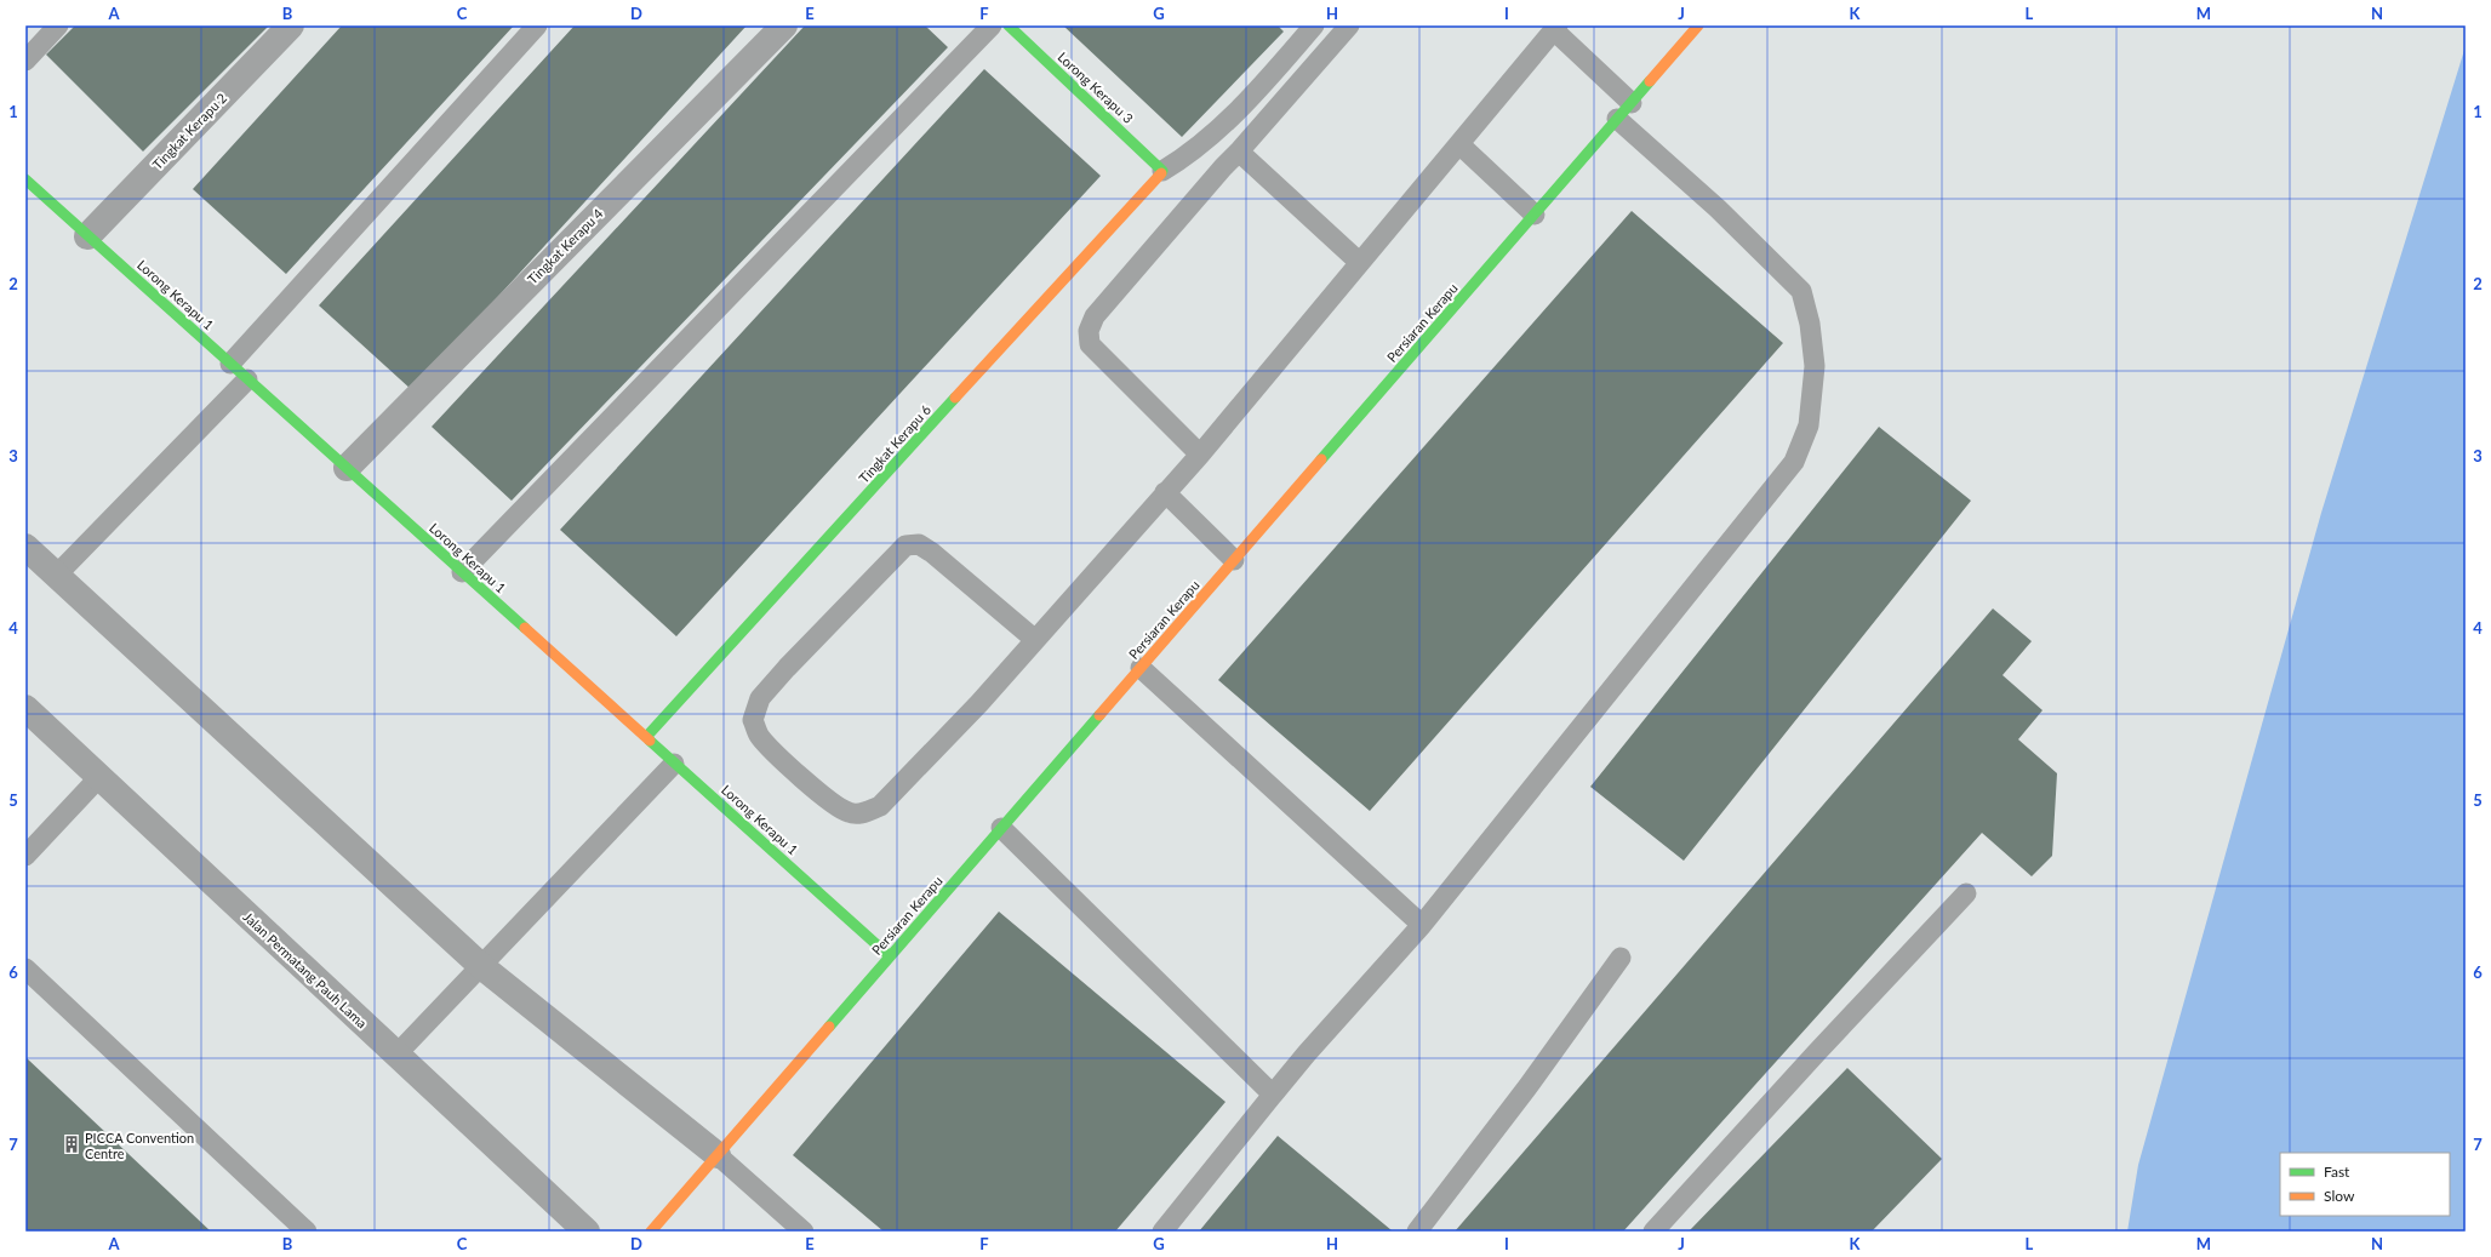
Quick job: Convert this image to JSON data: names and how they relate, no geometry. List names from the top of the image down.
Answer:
{
  "streets": {
    "street": [
      "Lorong Kerapu 3",
      "Tingkat Kerapu 2",
      "Tingkat Kerapu 4",
      "Lorong Kerapu 1",
      "Persiaran Kerapu",
      "Tingkat Kerapu 6",
      "Jalan Permatang Pauh Lama"
    ]
  },
  "crossings": [
    ["Lorong Kerapu 3", "Tingkat Kerapu 6"],
    ["Tingkat Kerapu 2", "Lorong Kerapu 1"],
    ["Tingkat Kerapu 4", "Lorong Kerapu 1"],
    ["Lorong Kerapu 1", "Persiaran Kerapu"],
    ["Lorong Kerapu 1", "Tingkat Kerapu 6"]
  ],
  "places": {
    "building": ["PICCA Convention Centre"]
  },
  "legend": ["Fast", "Slow"],
  "grid": {
    "columns": [
      "A",
      "B",
      "C",
      "D",
      "E",
      "F",
      "G",
      "H",
      "I",
      "J",
      "K",
      "L",
      "M",
      "N"
    ],
    "rows": [
      "1",
      "2",
      "3",
      "4",
      "5",
      "6",
      "7"
    ]
  }
}
